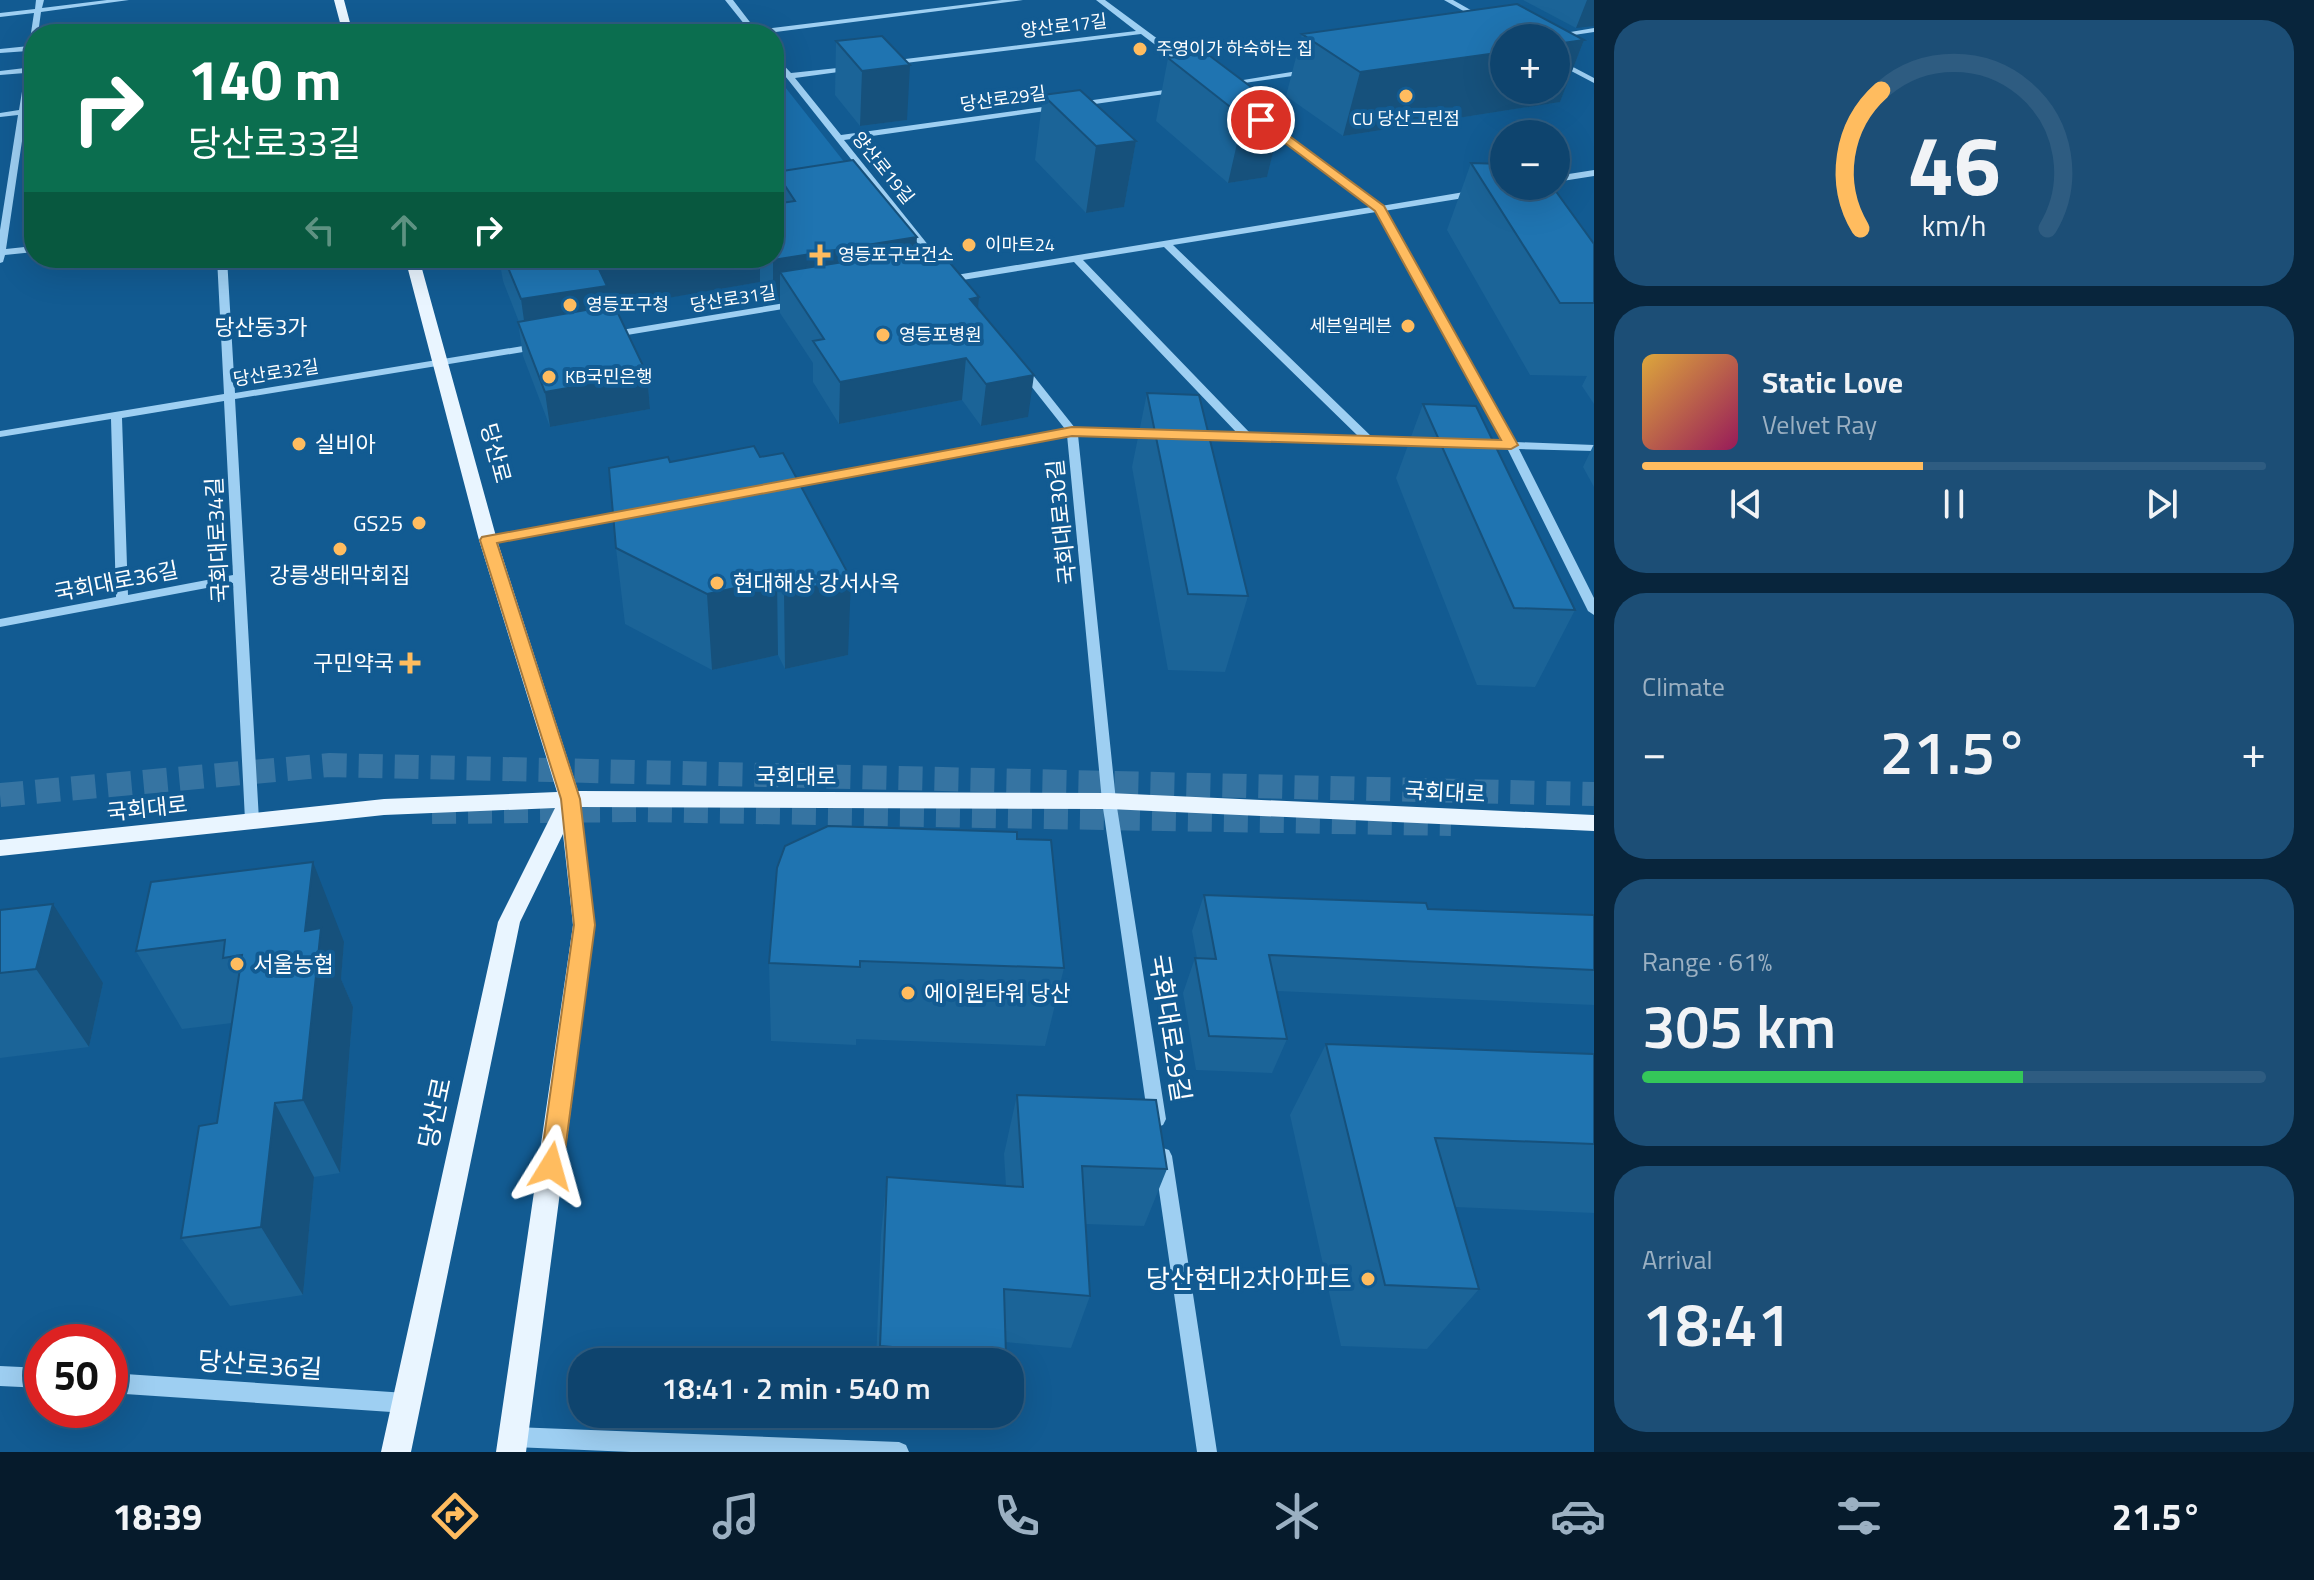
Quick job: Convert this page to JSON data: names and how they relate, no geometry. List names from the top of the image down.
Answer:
{
  "streets": {
    "main road": ["당산로", "국회대로"],
    "street": [
      "양산로17길",
      "당산로29길",
      "양산로19길",
      "당산로31길",
      "당산로32길",
      "국회대로30길",
      "국회대로34길",
      "국회대로36길",
      "국회대로29길",
      "당산로36길"
    ]
  },
  "crossings": [
    ["당산로29길", "양산로19길"],
    ["당산로32길", "당산로"],
    ["당산로32길", "국회대로34길"],
    ["당산로", "국회대로"],
    ["당산로", "당산로36길"],
    ["국회대로30길", "국회대로"],
    ["국회대로30길", "국회대로29길"],
    ["국회대로34길", "국회대로36길"],
    ["국회대로34길", "국회대로"],
    ["국회대로", "국회대로29길"]
  ],
  "districts": ["당산동3가"],
  "places": {
    "other": [
      "주영이가 하숙하는 집",
      "CU 당산그린점",
      "이마트24",
      "영등포구청",
      "세븐일레븐",
      "영등포병원",
      "KB국민은행",
      "실비아",
      "GS25",
      "강릉생태막회집",
      "현대해상 강서사옥",
      "서울농협",
      "에이원타워 당산",
      "당산현대2차아파트"
    ],
    "health": ["영등포구보건소", "구민약국"]
  },
  "page": {
    "map_buttons": ["+", "−"],
    "turn": ["140 m", "당산로33길"],
    "song": ["Static Love", "Velvet Ray"],
    "tile": [
      "Climate",
      ["Range · 61%", "305 km"],
      ["Arrival", "18:41"]
    ],
    "heat": ["−", "21.5°", "+"],
    "limit": "50",
    "trip": "18:41 · 2 min · 540 m",
    "tabs": ["18:39", "21.5°"],
    "gauge": ["46", "km/h"]
  }
}
